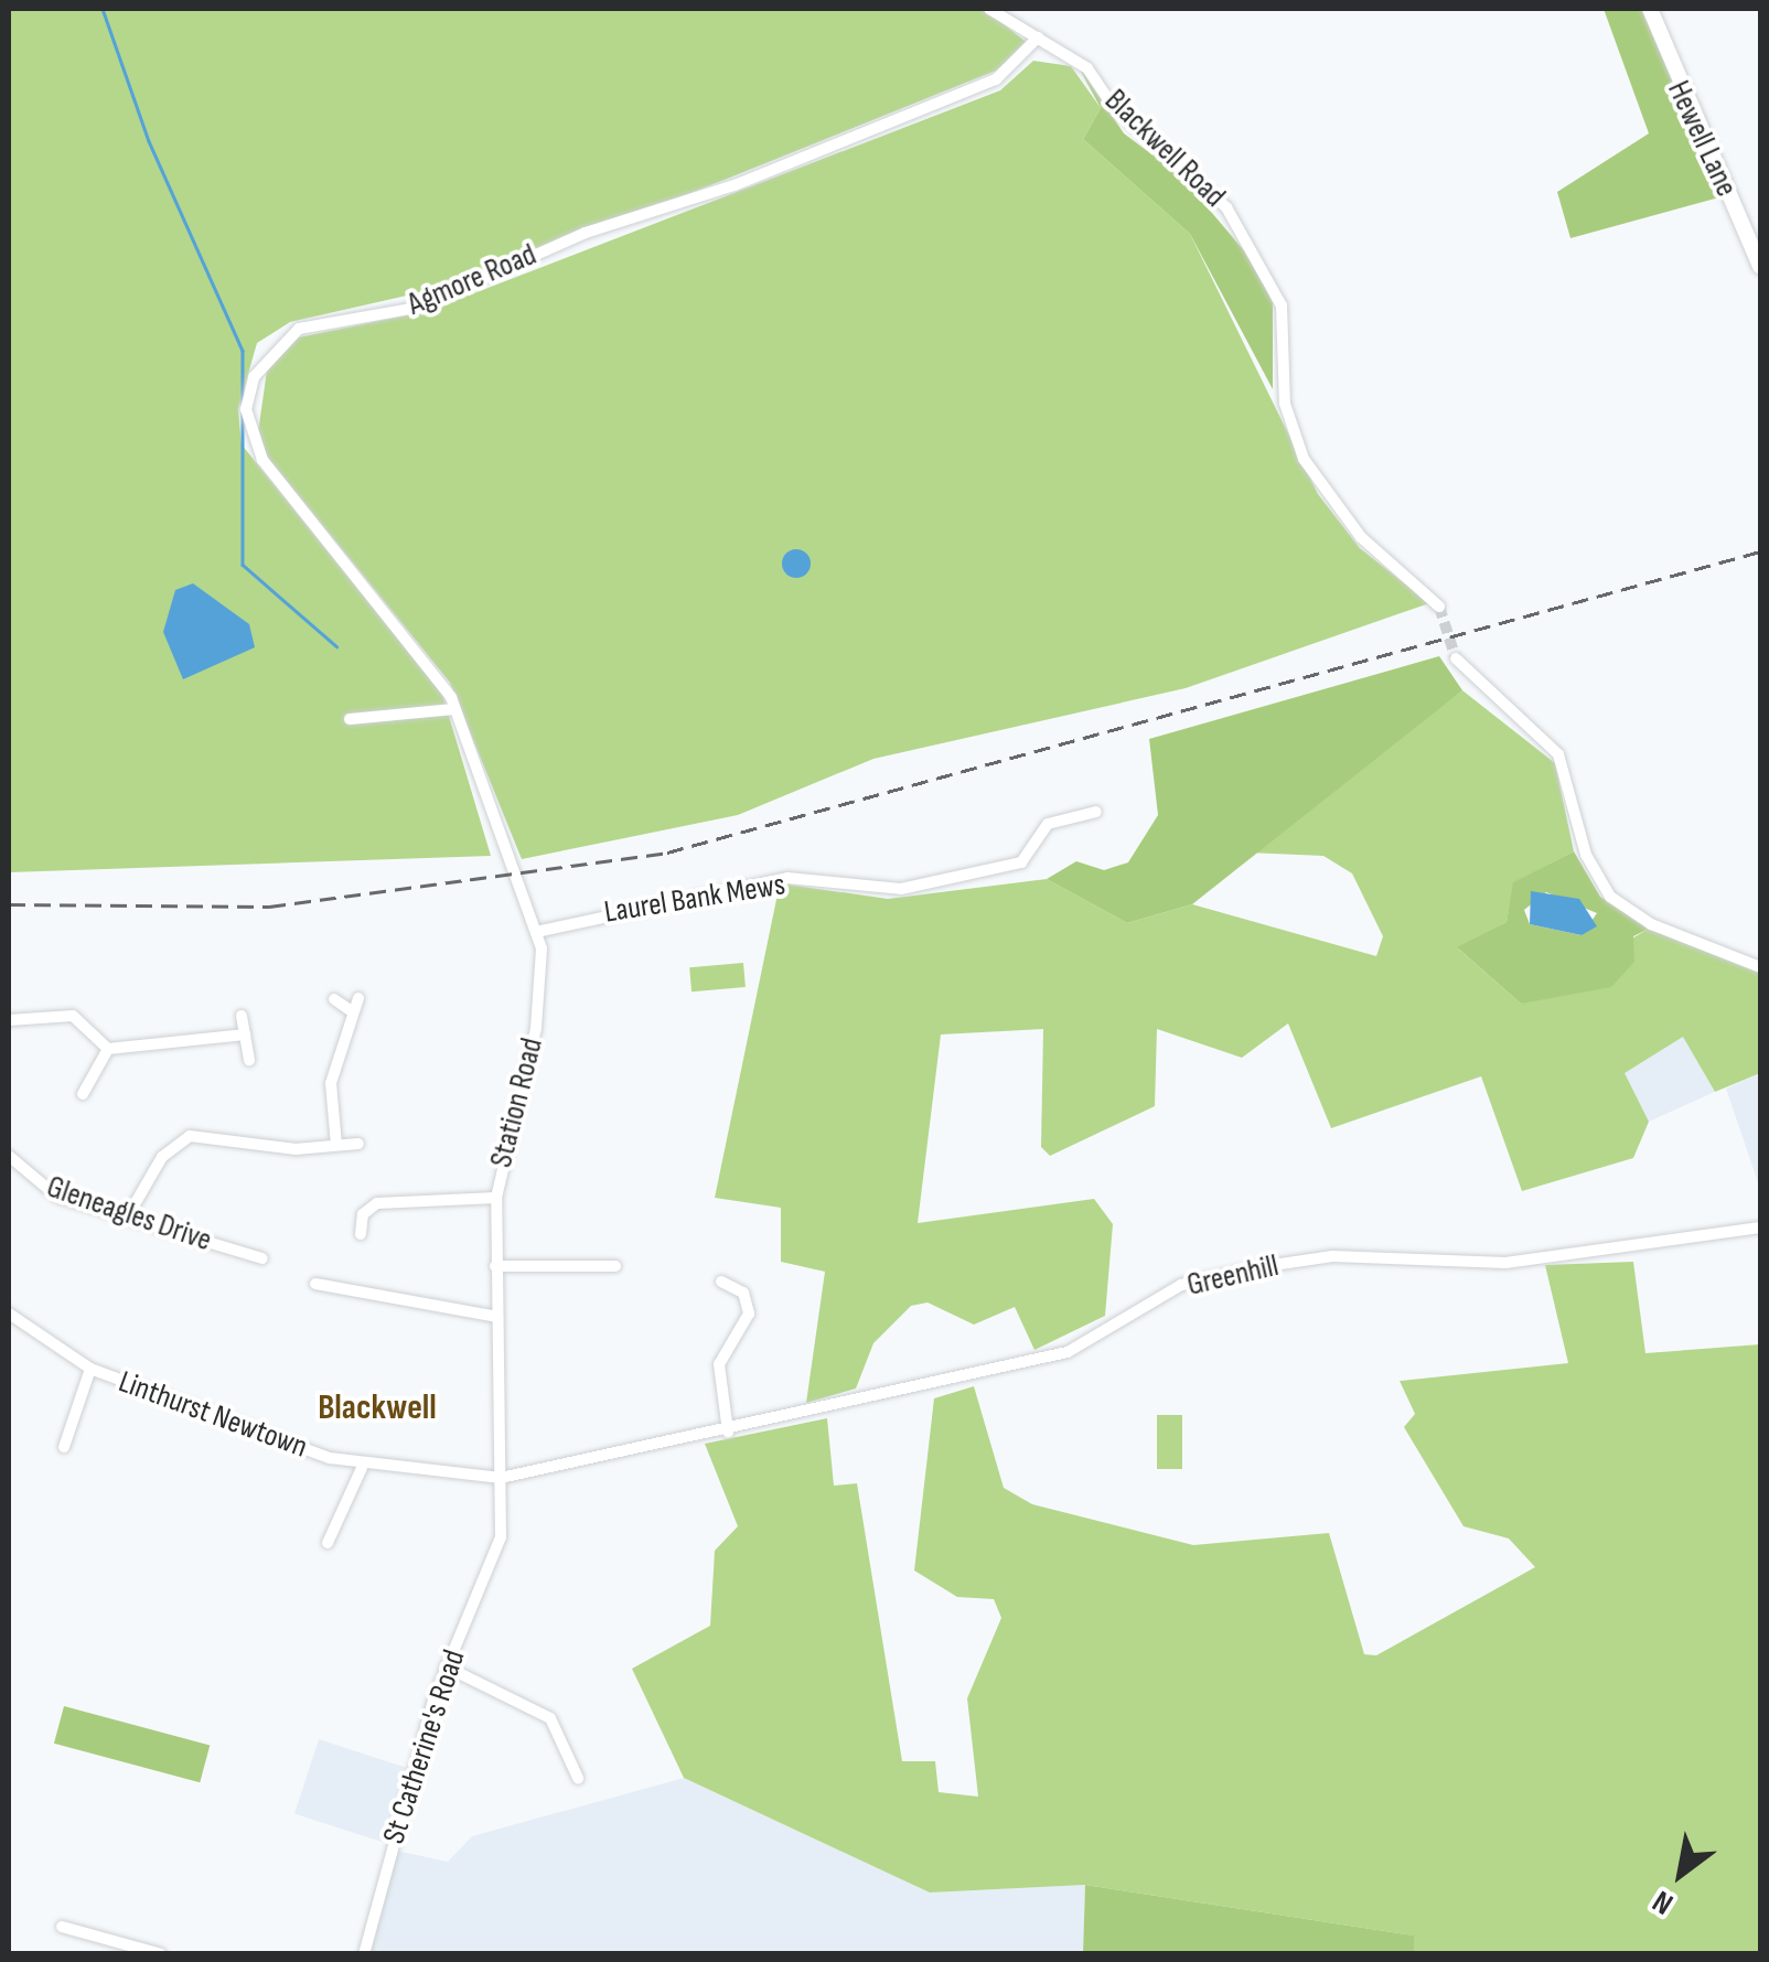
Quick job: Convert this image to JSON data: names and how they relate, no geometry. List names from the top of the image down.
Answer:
{
  "streets": {
    "main road": ["Hewell Lane"],
    "street": [
      "Blackwell Road",
      "Agmore Road",
      "Laurel Bank Mews",
      "Station Road",
      "Gleneagles Drive",
      "Greenhill",
      "Linthurst Newtown",
      "St Catherine's Road"
    ]
  },
  "crossings": [
    ["Blackwell Road", "Agmore Road"],
    ["Agmore Road", "Station Road"],
    ["Laurel Bank Mews", "Station Road"],
    ["Station Road", "Greenhill"],
    ["Station Road", "Linthurst Newtown"],
    ["Station Road", "St Catherine's Road"],
    ["Greenhill", "Linthurst Newtown"],
    ["Greenhill", "St Catherine's Road"],
    ["Linthurst Newtown", "St Catherine's Road"]
  ],
  "districts": ["Blackwell"],
  "north": "bottom left"
}
